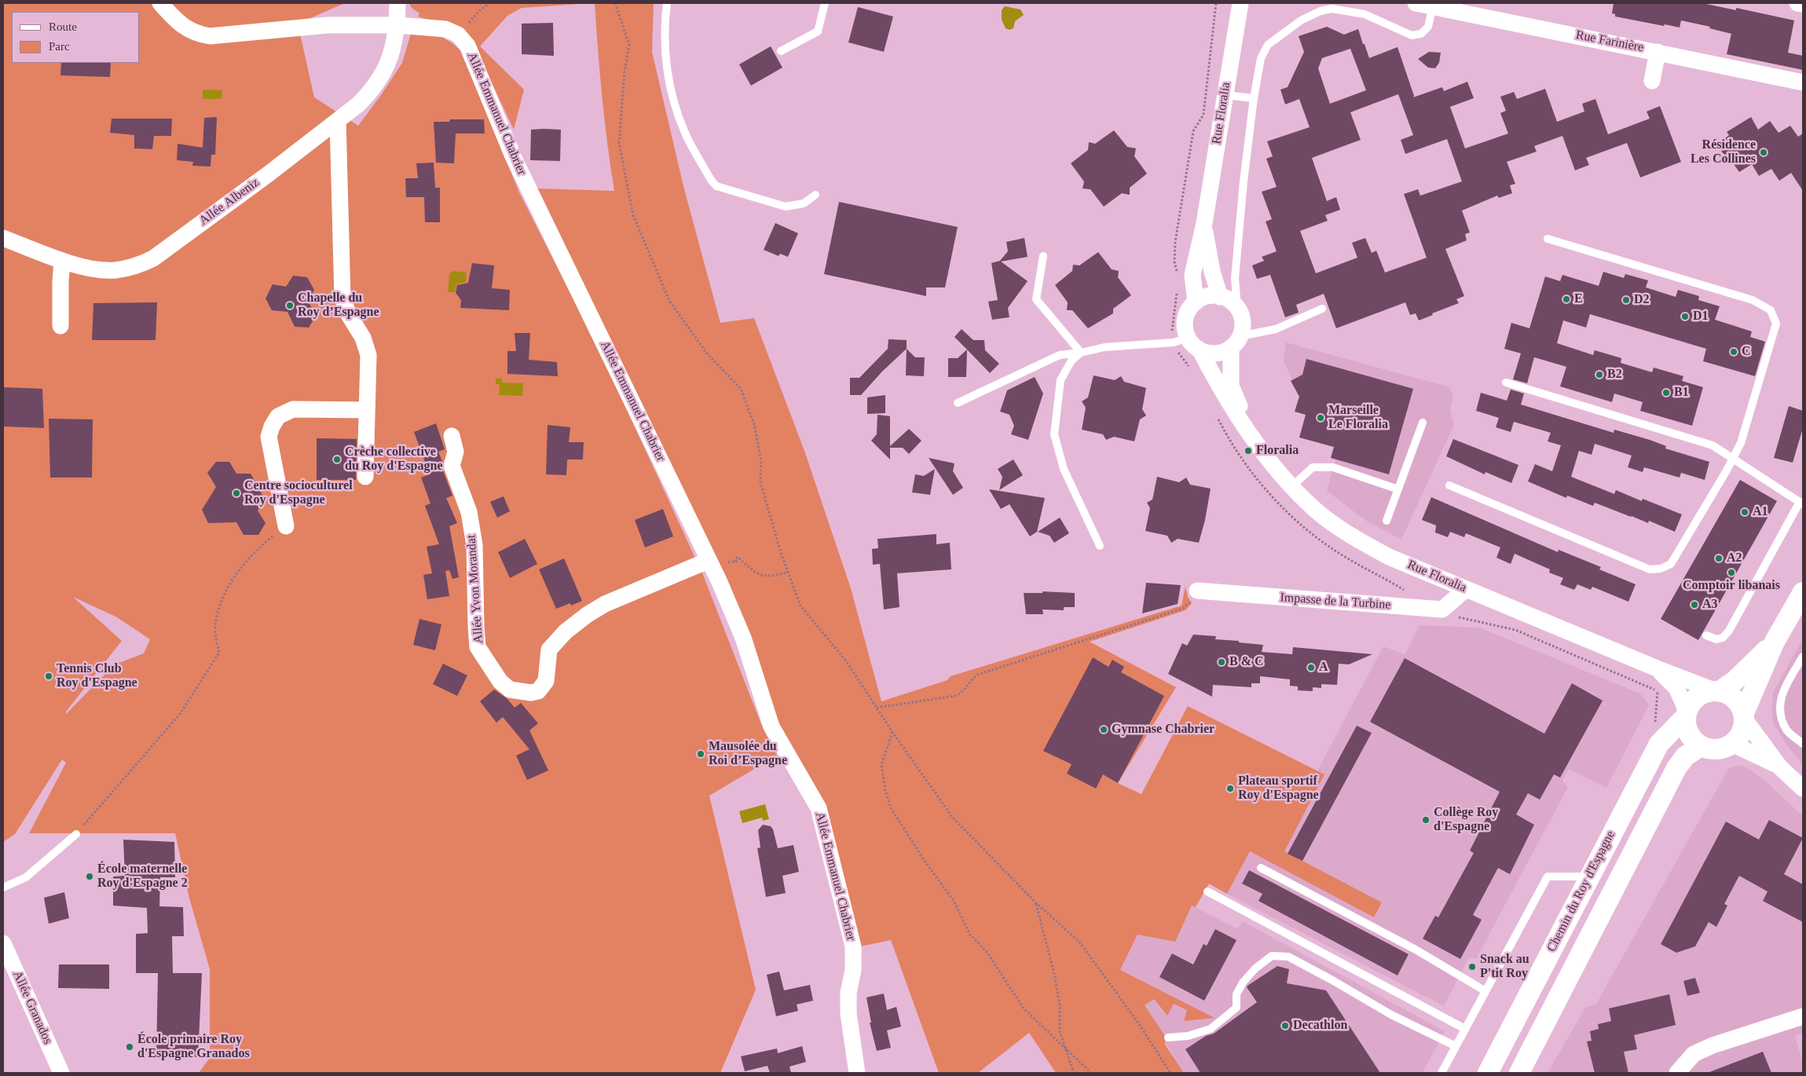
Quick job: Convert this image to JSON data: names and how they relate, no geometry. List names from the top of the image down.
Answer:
{
  "streets": {
    "street": [
      "Rue Farinière",
      "Rue Floralia",
      "Allée Emmanuel Chabrier",
      "Allée Albeniz",
      "Allée Yvon Morandat",
      "Impasse de la Turbine",
      "Chemin du Roy d'Espagne",
      "Allée Granados"
    ]
  },
  "crossings": [
    ["Rue Floralia", "Impasse de la Turbine"],
    ["Rue Floralia", "Chemin du Roy d'Espagne"],
    ["Allée Emmanuel Chabrier", "Allée Yvon Morandat"]
  ],
  "places": [
    "Résidence Les Collines",
    "E",
    "D2",
    "Chapelle du Roy d’Espagne",
    "D1",
    "C",
    "B2",
    "B1",
    "Marseille Le Floralia",
    "Floralia",
    "Crèche collective du Roy d'Espagne",
    "Centre socioculturel Roy d'Espagne",
    "A1",
    "A2",
    "Comptoir libanais",
    "A3",
    "B & C",
    "A",
    "Tennis Club Roy d'Espagne",
    "Gymnase Chabrier",
    "Mausolée du Roi d’Espagne",
    "Plateau sportif Roy d'Espagne",
    "Collège Roy d'Espagne",
    "École maternelle Roy d'Espagne 2",
    "Snack au P'tit Roy",
    "Decathlon",
    "École primaire Roy d'Espagne Granados"
  ],
  "legend": ["Route", "Parc"]
}
